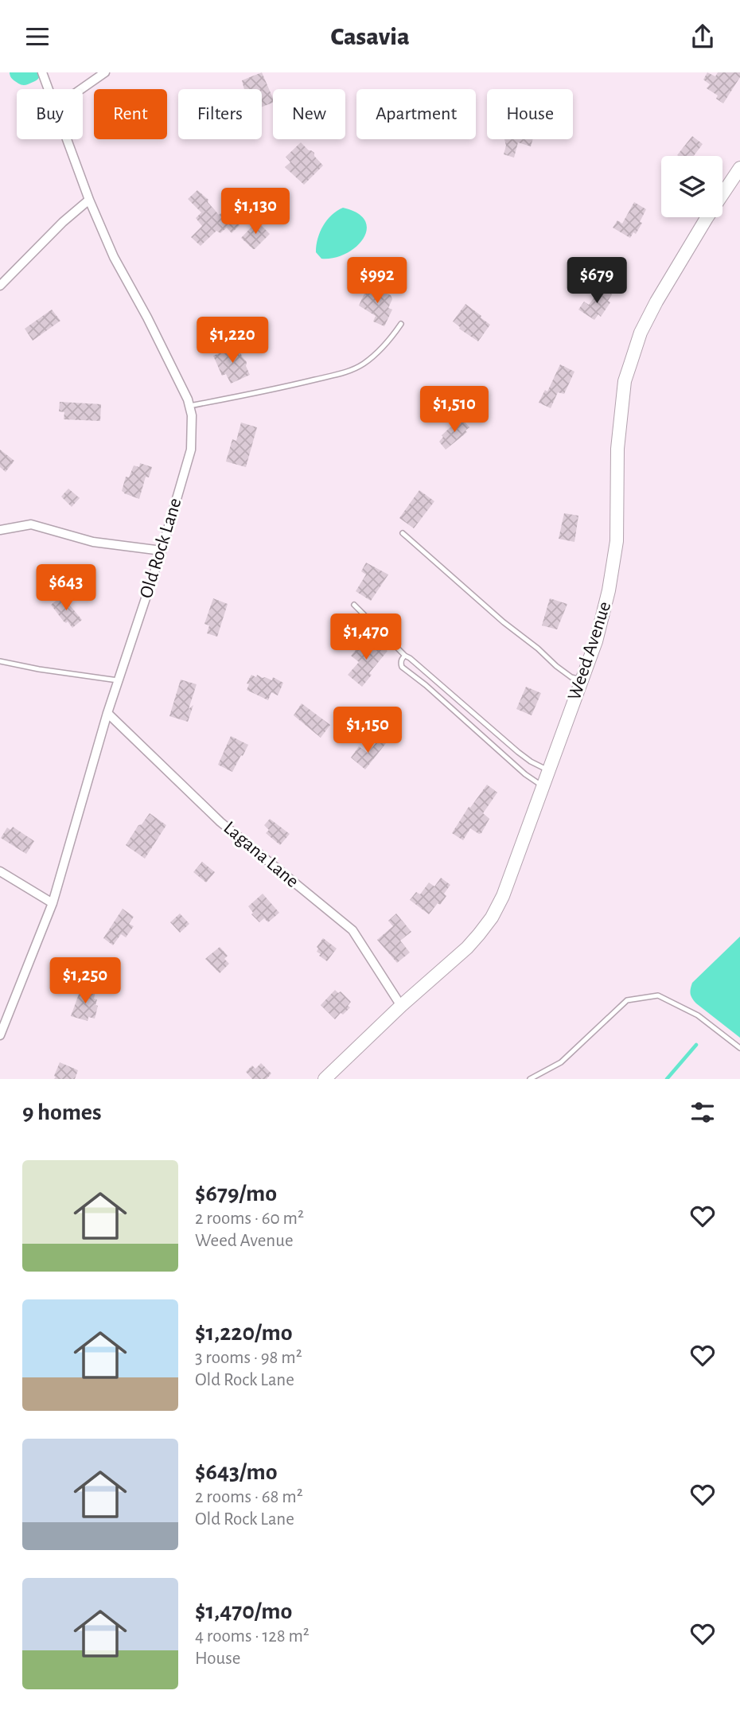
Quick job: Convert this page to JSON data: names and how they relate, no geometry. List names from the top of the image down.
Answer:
{
  "streets": {
    "main road": ["Weed Avenue"],
    "street": ["Old Rock Lane", "Lagana Lane"]
  },
  "crossings": [
    ["Old Rock Lane", "Lagana Lane"],
    ["Weed Avenue", "Lagana Lane"]
  ],
  "page": {
    "header": "Casavia",
    "chip": [
      "Buy",
      "Rent",
      "Filters",
      "New",
      "Apartment",
      "House"
    ],
    "price": [
      "$1,130",
      "$992",
      "$679",
      "$1,220",
      "$1,510",
      "$643",
      "$1,470",
      "$1,150",
      "$1,250"
    ],
    "heading": "9 homes",
    "list": [
      {
        "name": "$679/mo",
        "note": "2 rooms · 60 m² · Weed Avenue"
      },
      {
        "name": "$1,220/mo",
        "note": "3 rooms · 98 m² · Old Rock Lane"
      },
      {
        "name": "$643/mo",
        "note": "2 rooms · 68 m² · Old Rock Lane"
      },
      {
        "name": "$1,470/mo",
        "note": "4 rooms · 128 m² · House"
      }
    ]
  }
}
